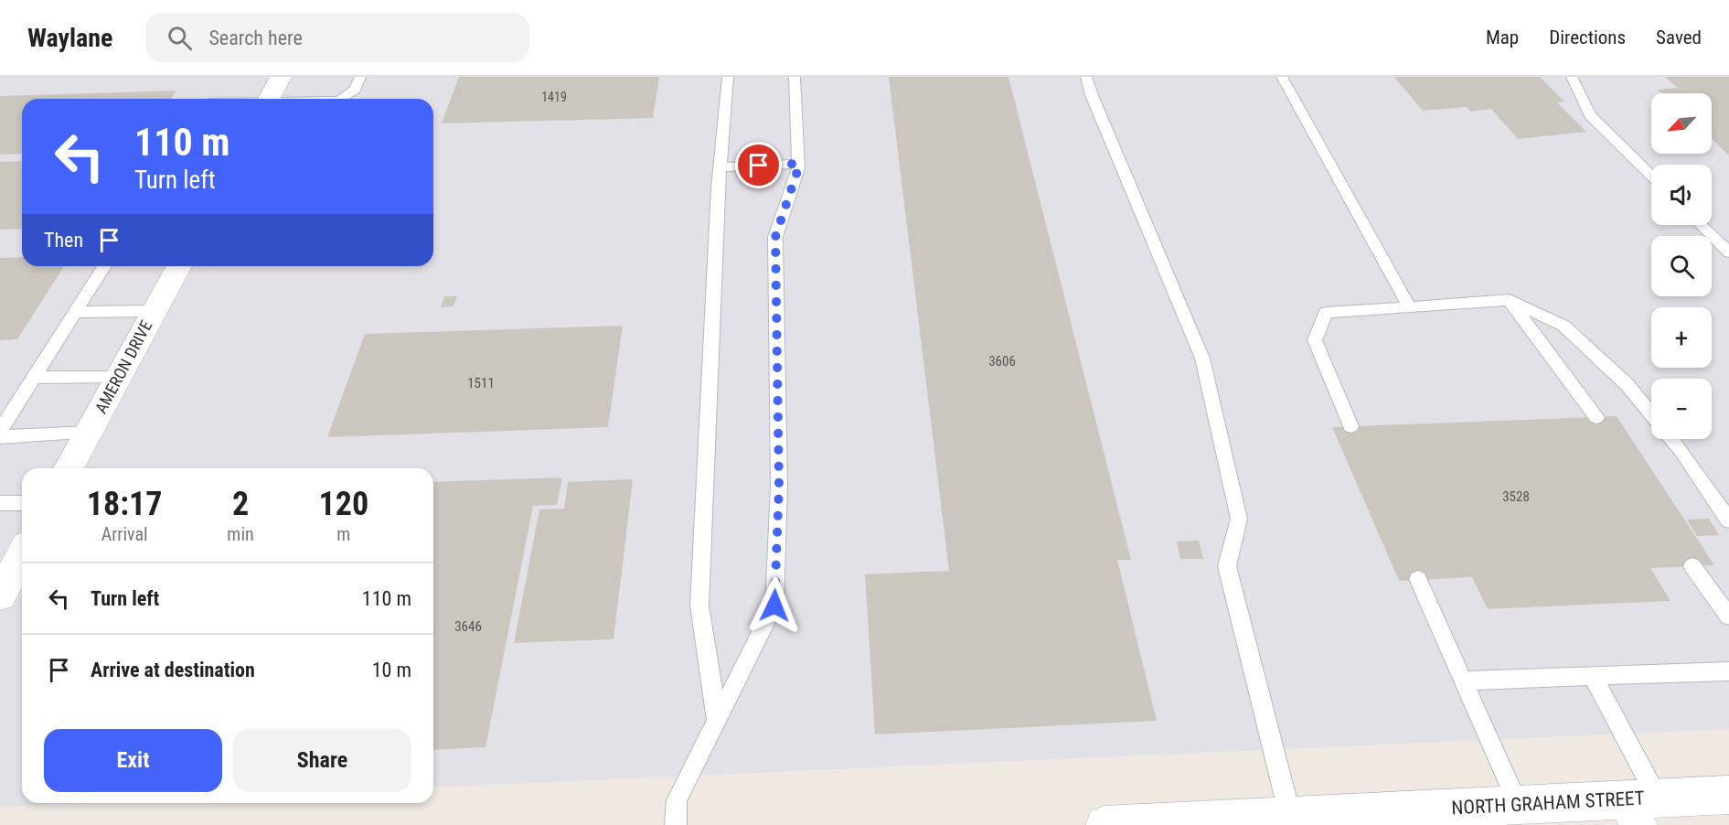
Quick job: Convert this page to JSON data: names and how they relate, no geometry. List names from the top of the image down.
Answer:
{
  "streets": {
    "main road": ["AMERON DRIVE", "NORTH GRAHAM STREET"]
  },
  "house_numbers": [
    "1419",
    "3606",
    "1511",
    "3528",
    "3646"
  ],
  "north": "bottom left",
  "page": {
    "header": "Waylane",
    "search": "Search here",
    "nav": ["Map", "Directions", "Saved"],
    "map_buttons": ["+", "−"],
    "turn": ["110 m", "Turn left"],
    "then": "Then",
    "eta": [
      "18:17",
      "Arrival",
      "2",
      "min",
      "120",
      "m"
    ],
    "list": [
      {
        "name": "Turn left",
        "value": "110 m"
      },
      {
        "name": "Arrive at destination",
        "value": "10 m"
      }
    ],
    "buttons": ["Exit", "Share"]
  }
}
